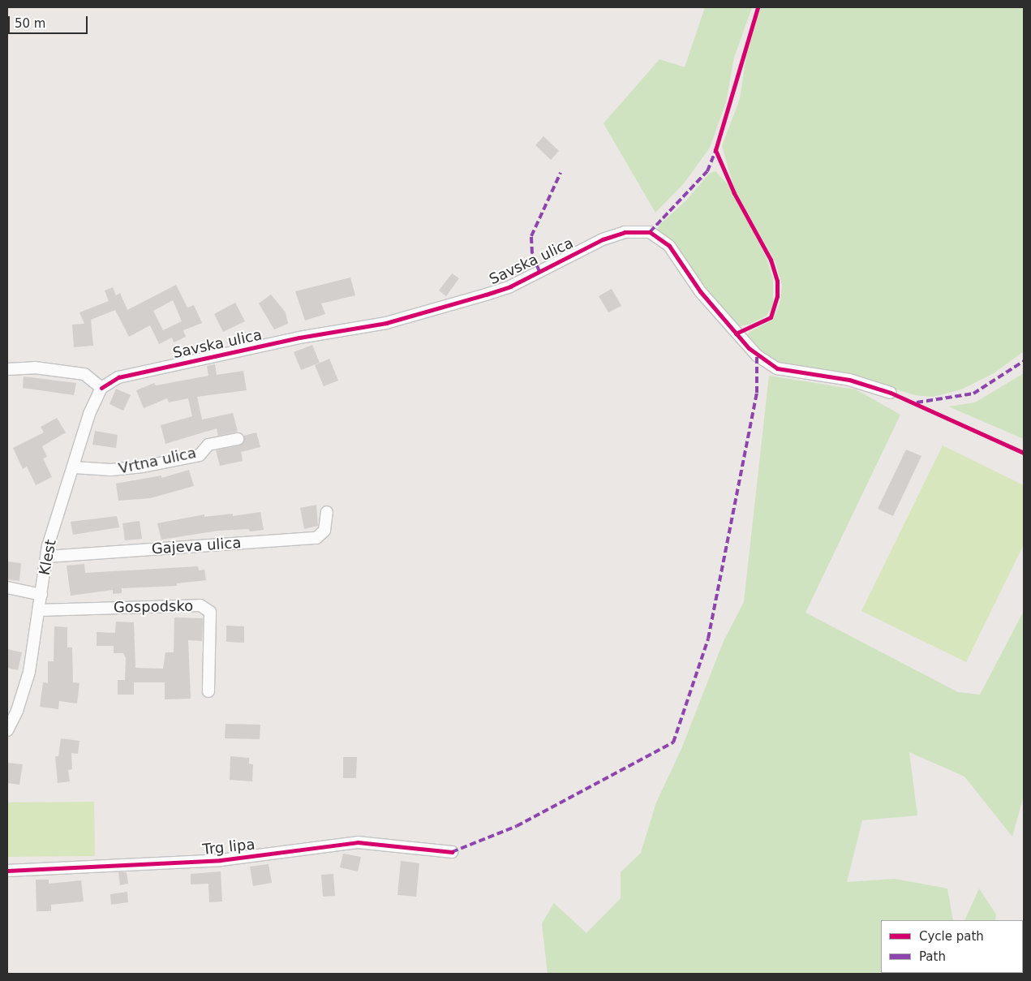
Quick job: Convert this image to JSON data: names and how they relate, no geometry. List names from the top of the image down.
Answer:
{
  "streets": {
    "street": [
      "Savska ulica",
      "Vrtna ulica",
      "Gajeva ulica",
      "Klest",
      "Gospodsko",
      "Trg lipa"
    ]
  },
  "crossings": [
    ["Savska ulica", "Klest"],
    ["Vrtna ulica", "Klest"],
    ["Gajeva ulica", "Klest"],
    ["Klest", "Gospodsko"]
  ],
  "legend": ["Cycle path", "Path"],
  "scale_bar": "50 m"
}
